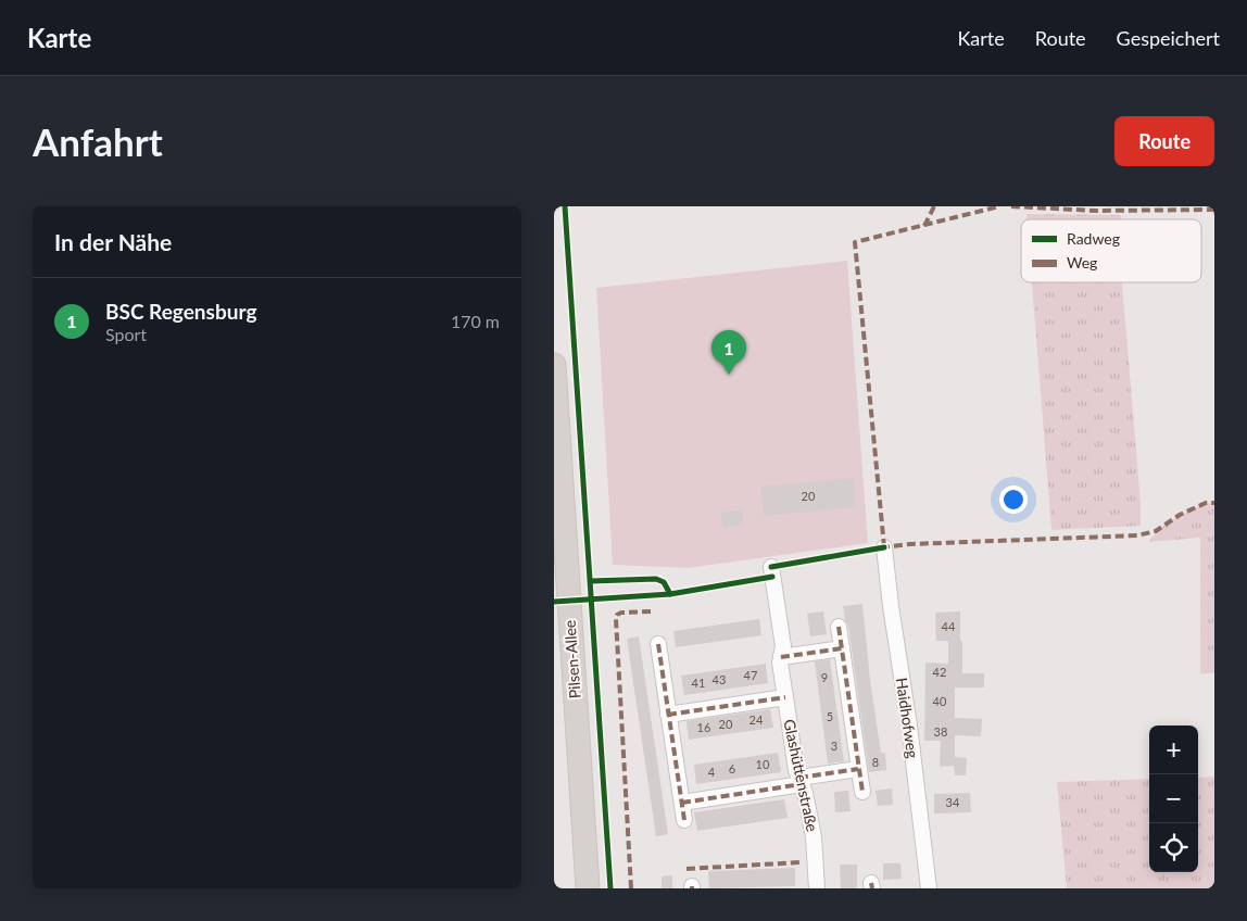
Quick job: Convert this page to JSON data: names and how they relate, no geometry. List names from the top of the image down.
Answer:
{
  "streets": {
    "main road": ["Pilsen-Allee"],
    "street": ["Haidhofweg", "Glashüttenstraße"]
  },
  "house_numbers": [
    "20",
    "44",
    "42",
    "47",
    "9",
    "43",
    "41",
    "40",
    "5",
    "24",
    "20",
    "16",
    "38",
    "3",
    "8",
    "10",
    "6",
    "4",
    "34"
  ],
  "legend": ["Radweg", "Weg"],
  "page": {
    "header": "Karte",
    "nav": ["Karte", "Route", "Gespeichert"],
    "buttons": "Route",
    "title": "Anfahrt",
    "heading": "In der Nähe",
    "list": [
      {
        "mark": "1",
        "name": "BSC Regensburg",
        "note": "Sport",
        "value": "170 m"
      }
    ],
    "pins": "1",
    "map_buttons": ["+", "−"]
  }
}
